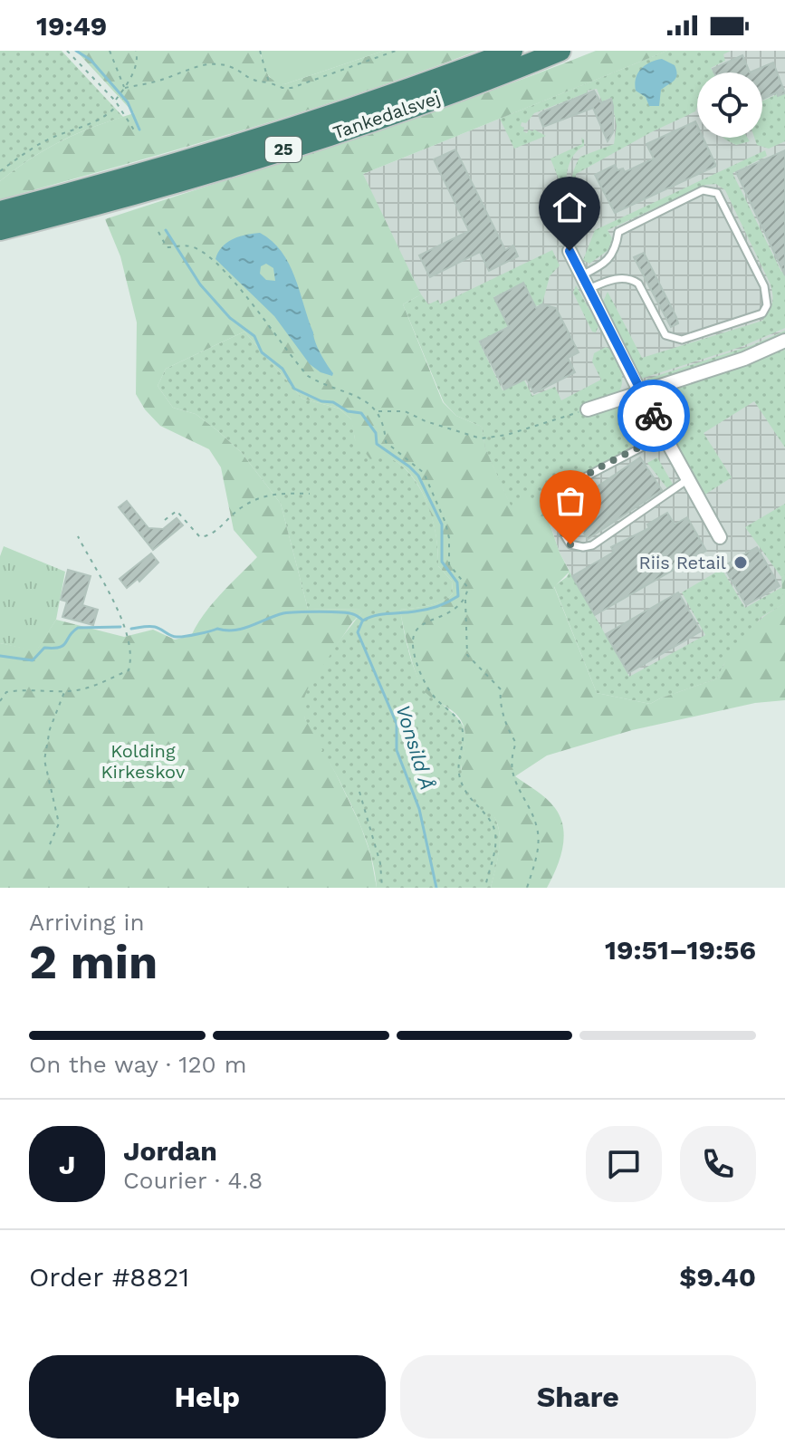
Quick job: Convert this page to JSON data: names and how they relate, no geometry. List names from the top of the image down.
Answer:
{
  "streets": {
    "highway": ["Tankedalsvej", "25"]
  },
  "water": ["Vonsild Å"],
  "parks": ["Kolding Kirkeskov"],
  "places": ["Riis Retail"],
  "page": {
    "status": "19:49",
    "heading": ["2 min", "Arriving in", "19:51–19:56"],
    "panel": [
      "Jordan",
      "Courier · 4.8",
      "Order #8821",
      "$9.40"
    ],
    "bar": "On the way · 120 m",
    "round": "J",
    "buttons": ["Help", "Share"]
  }
}
